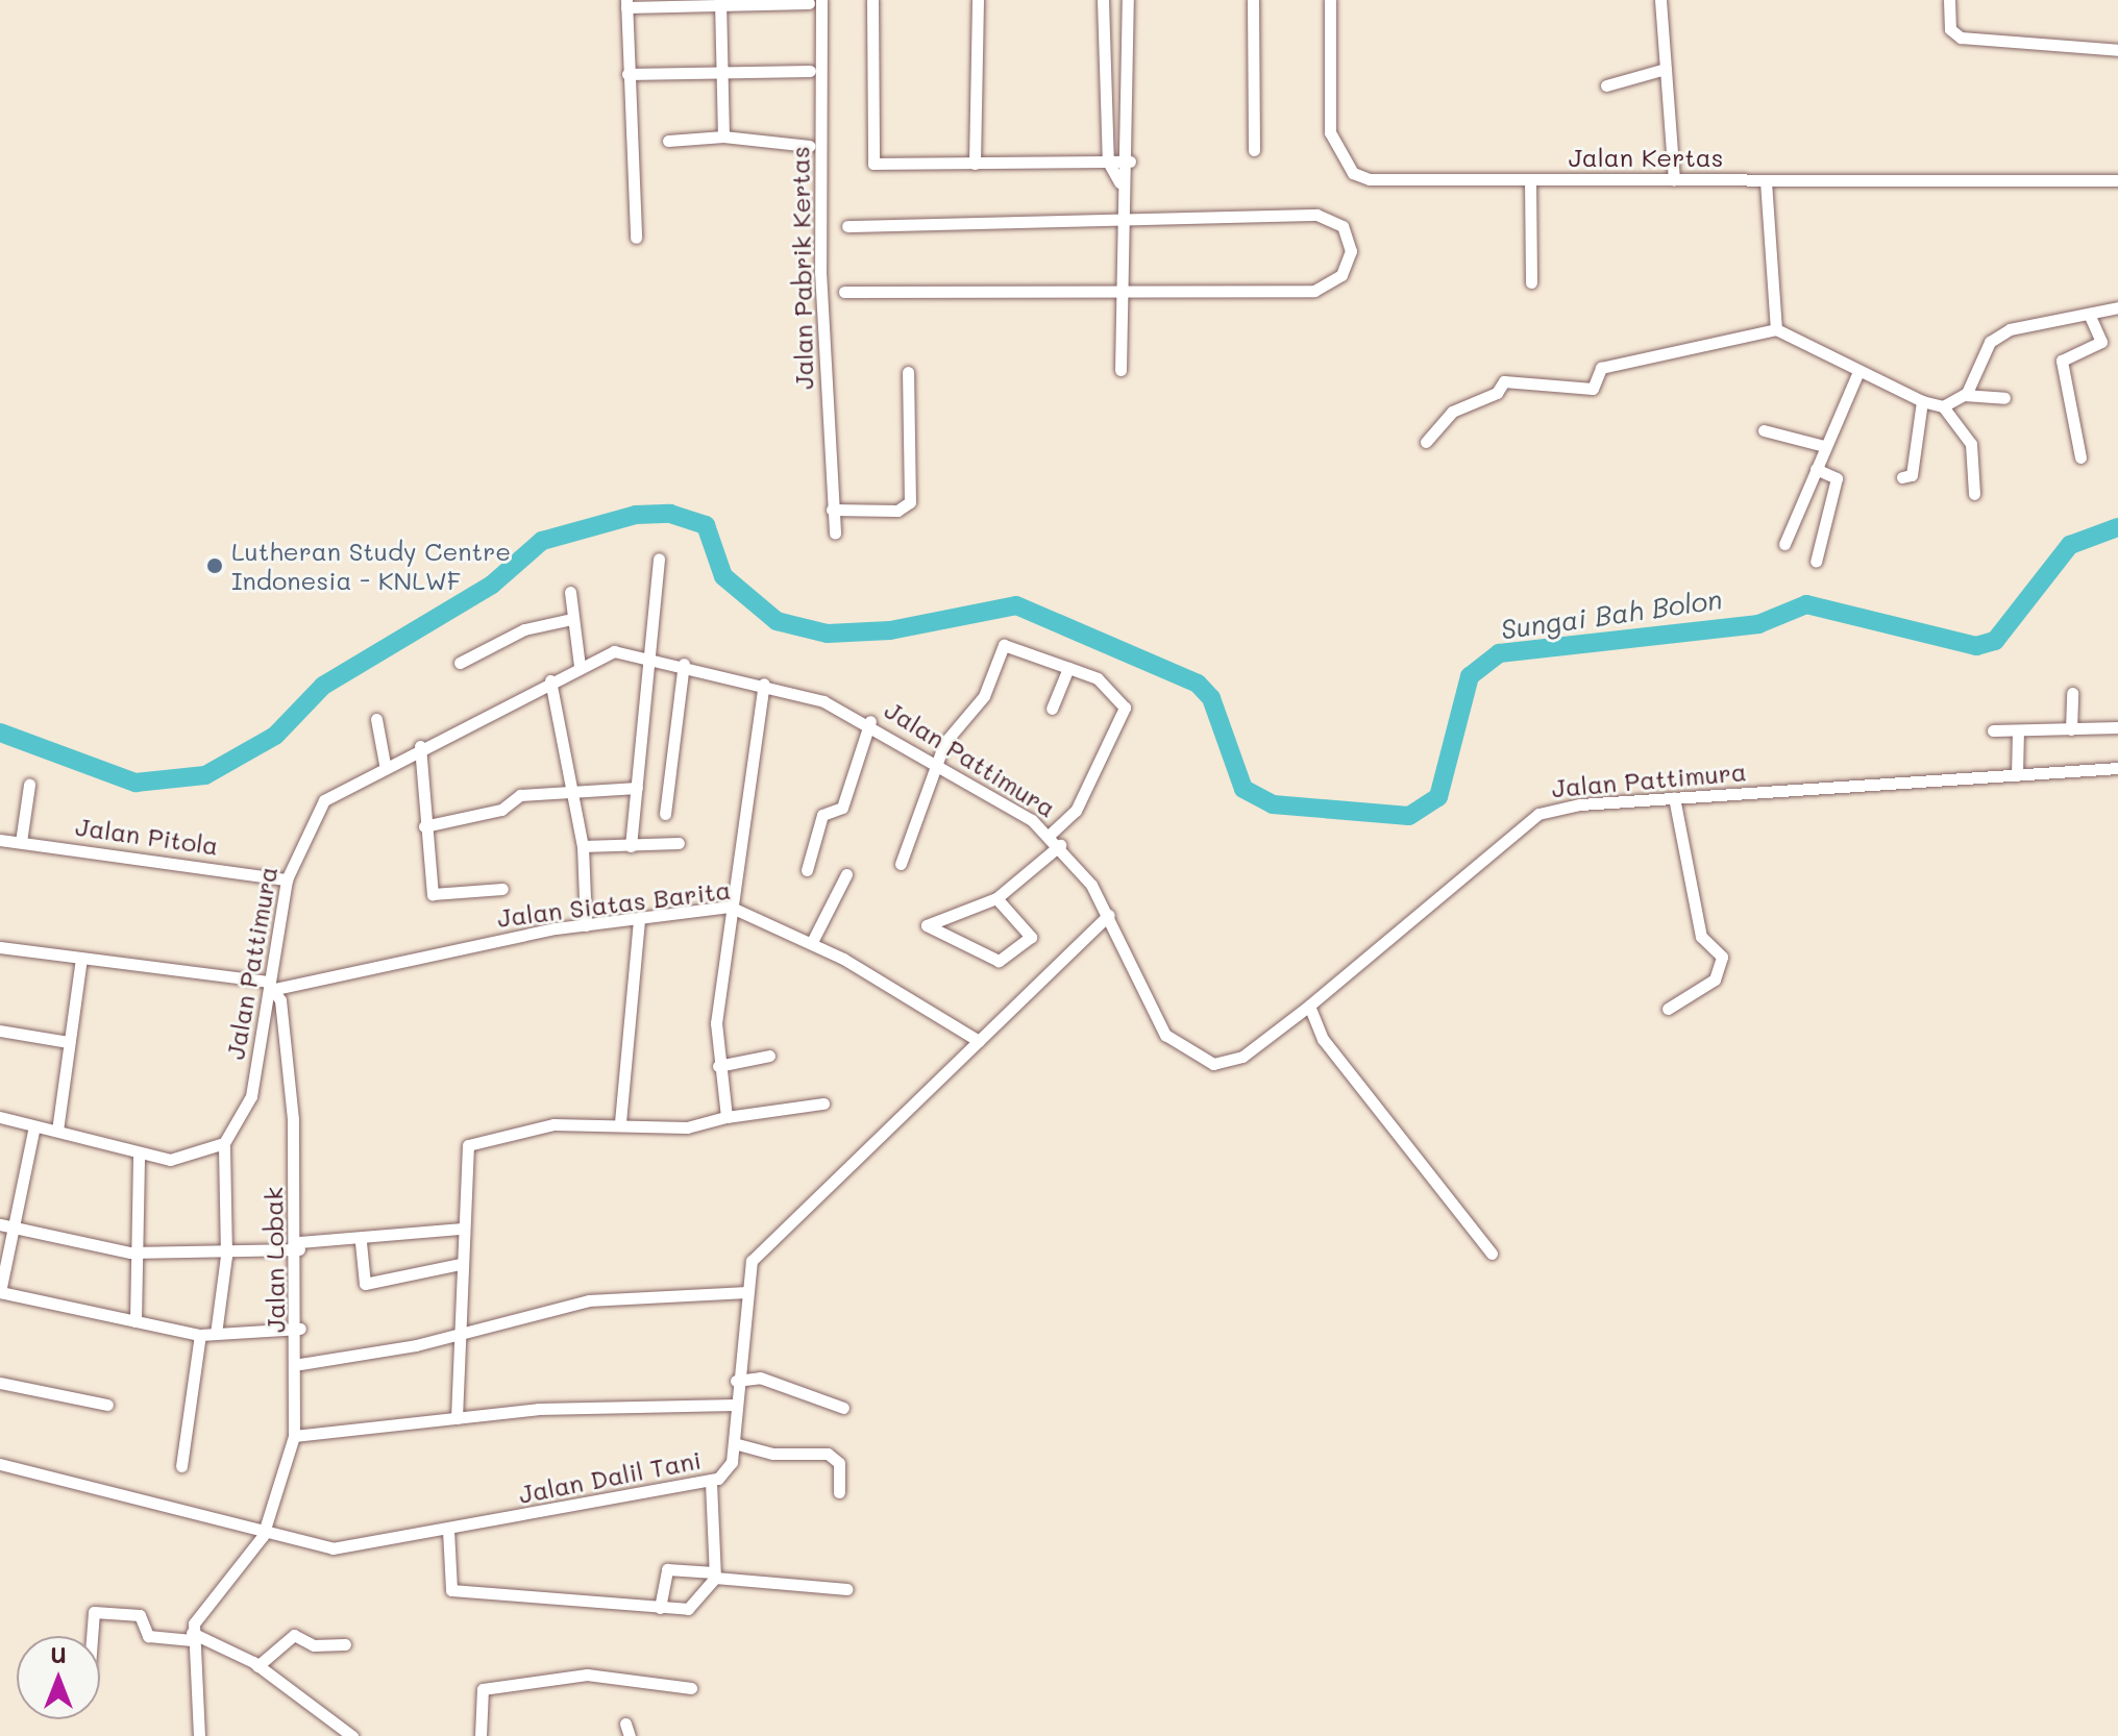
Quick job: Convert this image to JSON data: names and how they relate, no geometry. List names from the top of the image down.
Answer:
{
  "streets": {
    "street": [
      "Jalan Kertas",
      "Jalan Pabrik Kertas",
      "Jalan Pattimura",
      "Jalan Pitola",
      "Jalan Siatas Barita",
      "Jalan Lobak",
      "Jalan Dalil Tani"
    ]
  },
  "crossings": [
    ["Jalan Pattimura", "Jalan Pitola"],
    ["Jalan Pattimura", "Jalan Siatas Barita"],
    ["Jalan Pattimura", "Jalan Lobak"],
    ["Jalan Pattimura", "Jalan Dalil Tani"],
    ["Jalan Siatas Barita", "Jalan Lobak"],
    ["Jalan Siatas Barita", "Jalan Dalil Tani"],
    ["Jalan Lobak", "Jalan Dalil Tani"]
  ],
  "water": ["Sungai Bah Bolon"],
  "places": ["Lutheran Study Centre Indonesia - KNLWF"],
  "north": "top"
}
